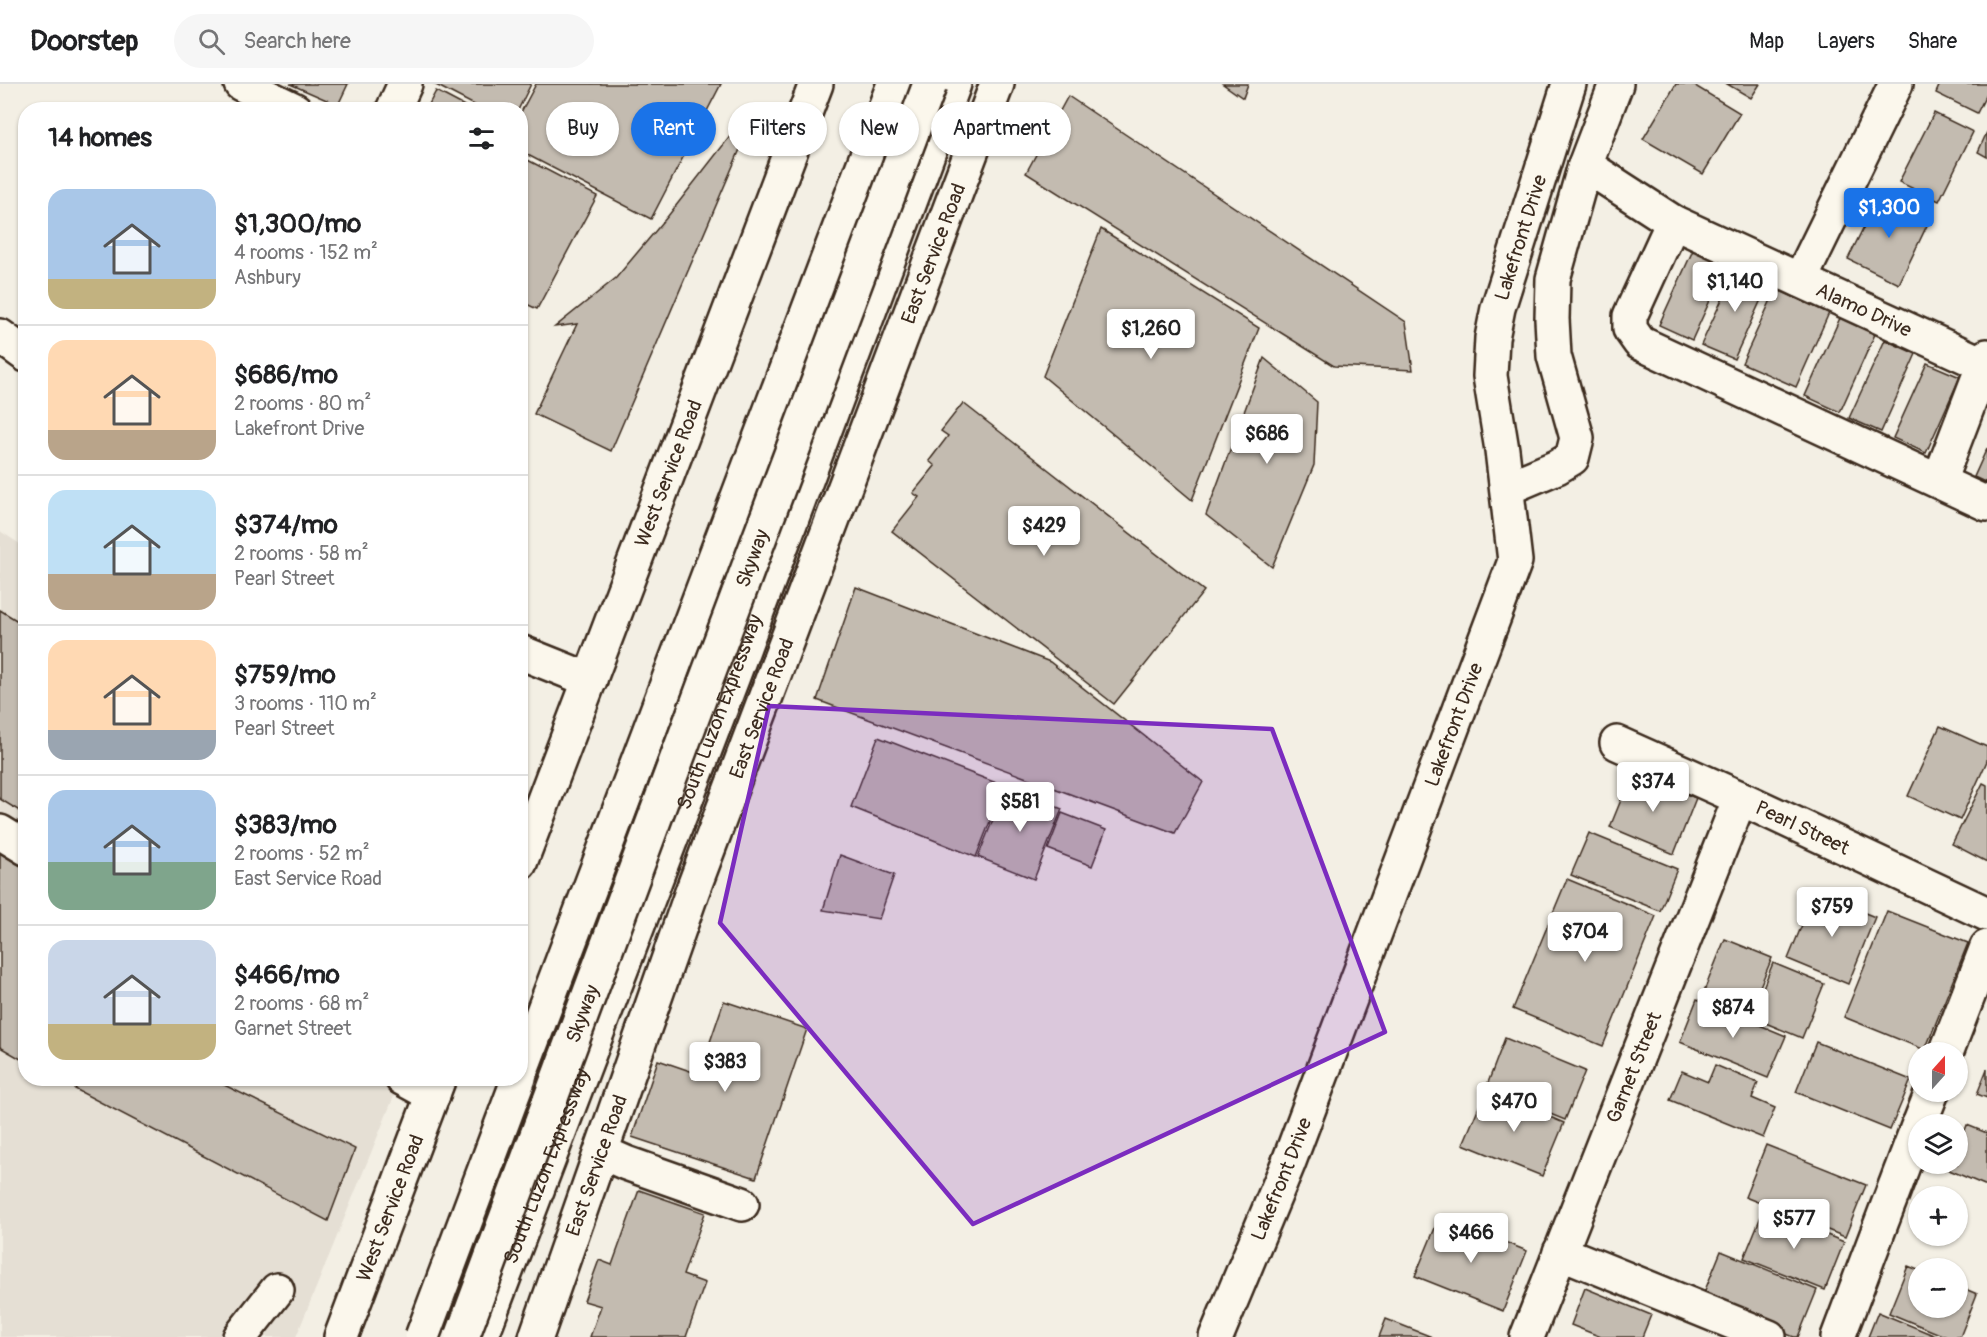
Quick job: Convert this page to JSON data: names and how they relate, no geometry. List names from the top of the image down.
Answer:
{
  "streets": {
    "main road": [
      "Lakefront Drive",
      "East Service Road",
      "Alamo Drive",
      "West Service Road",
      "Skyway",
      "South Luzon Expressway",
      "Pearl Street",
      "Garnet Street"
    ]
  },
  "crossings": [
    ["Pearl Street", "Garnet Street"]
  ],
  "north": "top",
  "page": {
    "header": "Doorstep",
    "search": "Search here",
    "nav": ["Map", "Layers", "Share"],
    "chip": [
      "Buy",
      "Rent",
      "Filters",
      "New",
      "Apartment"
    ],
    "heading": "14 homes",
    "list": [
      {
        "name": "$1,300/mo",
        "note": "4 rooms · 152 m² · Ashbury"
      },
      {
        "name": "$686/mo",
        "note": "2 rooms · 80 m² · Lakefront Drive"
      },
      {
        "name": "$374/mo",
        "note": "2 rooms · 58 m² · Pearl Street"
      },
      {
        "name": "$759/mo",
        "note": "3 rooms · 110 m² · Pearl Street"
      },
      {
        "name": "$383/mo",
        "note": "2 rooms · 52 m² · East Service Road"
      },
      {
        "name": "$466/mo",
        "note": "2 rooms · 68 m² · Garnet Street"
      }
    ],
    "price": [
      "$1,300",
      "$1,140",
      "$1,260",
      "$686",
      "$429",
      "$374",
      "$581",
      "$759",
      "$704",
      "$874",
      "$383",
      "$470",
      "$577",
      "$466"
    ],
    "map_buttons": ["+", "−"]
  }
}
